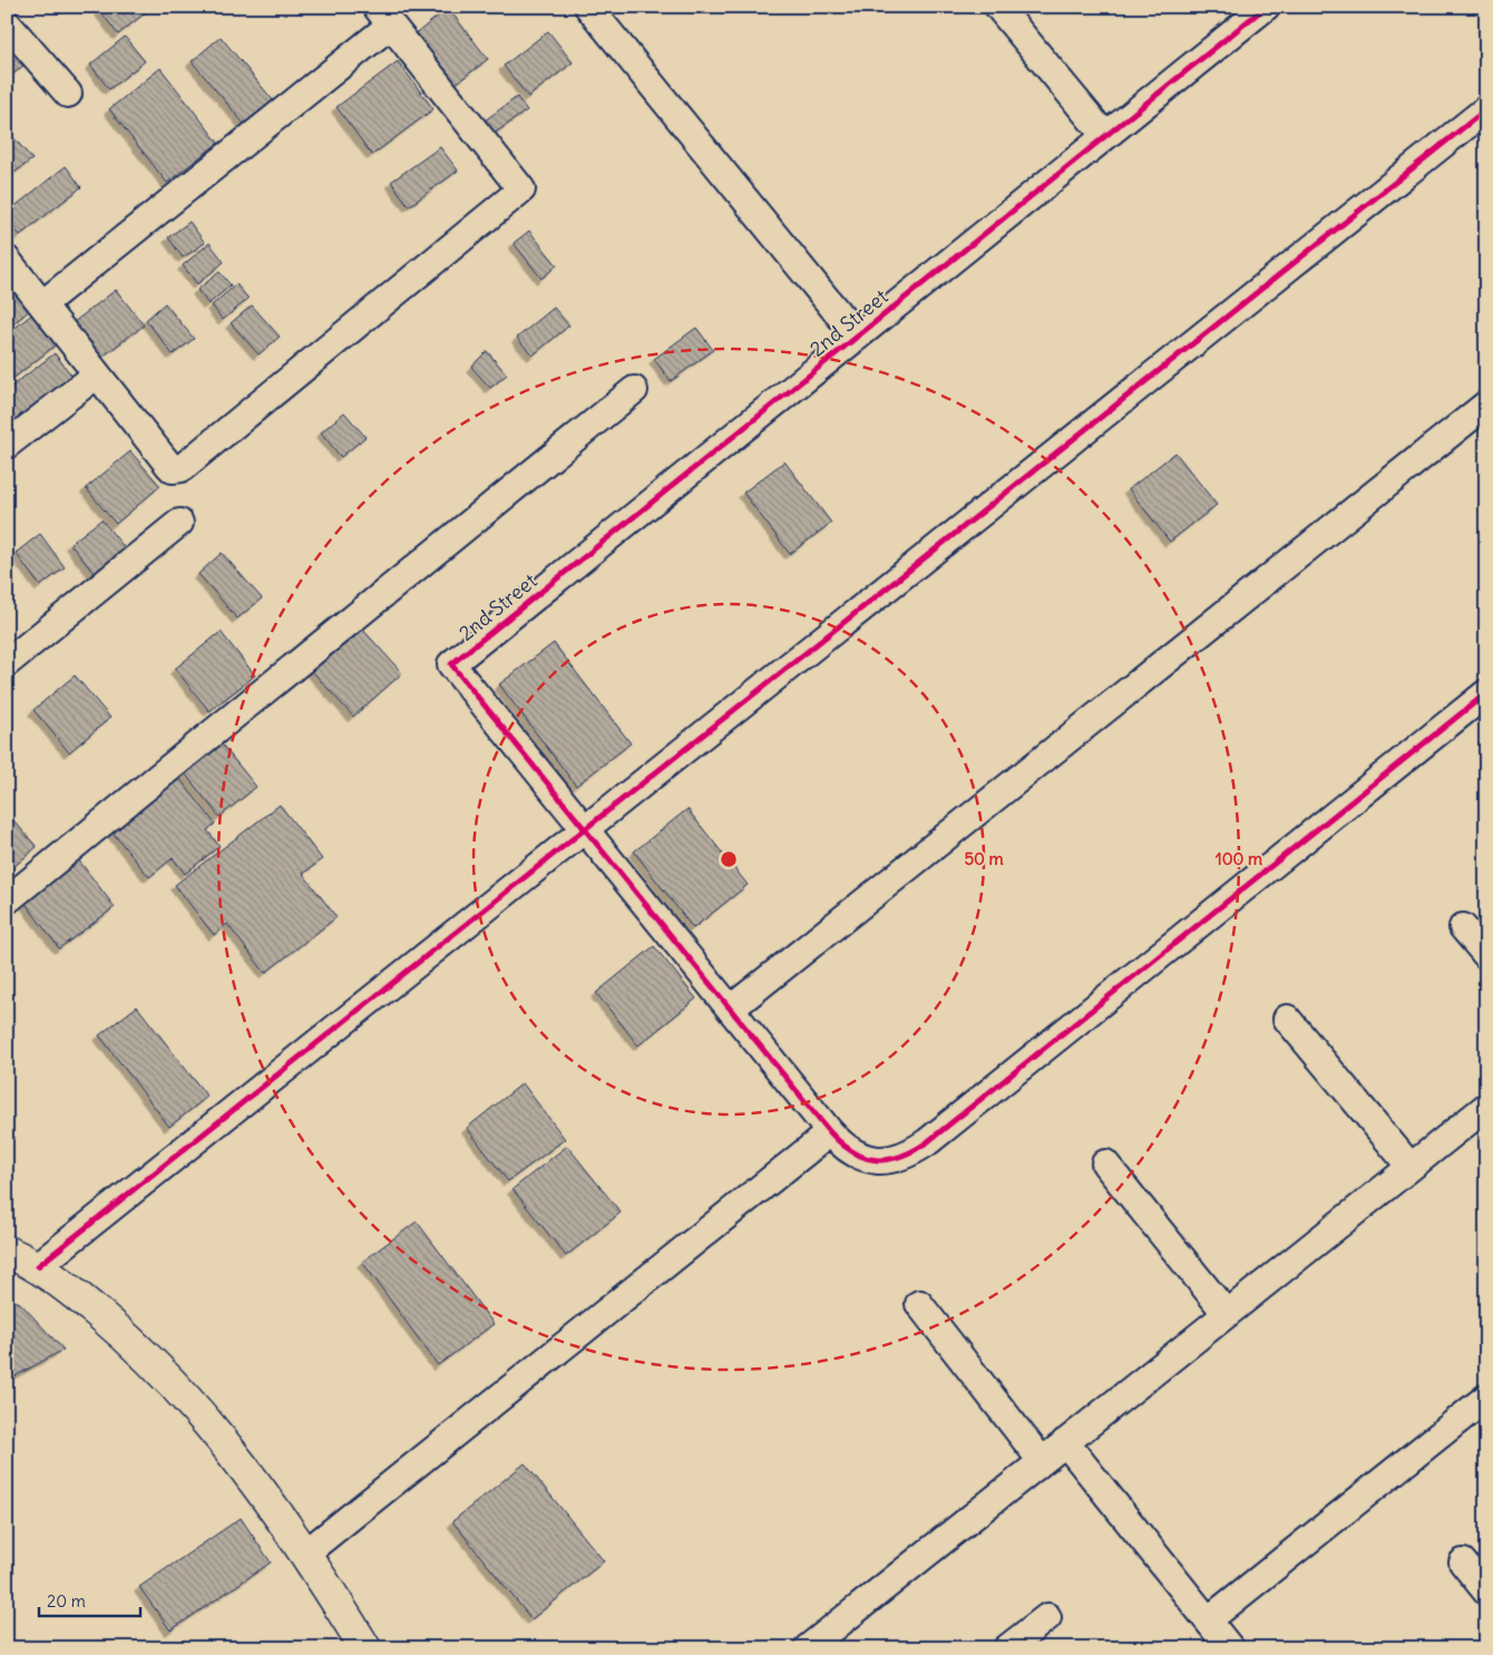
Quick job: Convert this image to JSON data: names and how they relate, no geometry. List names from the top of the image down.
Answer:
{
  "streets": {
    "street": ["2nd Street"]
  },
  "scale_bar": "20 m",
  "rings": ["50 m", "100 m"]
}
